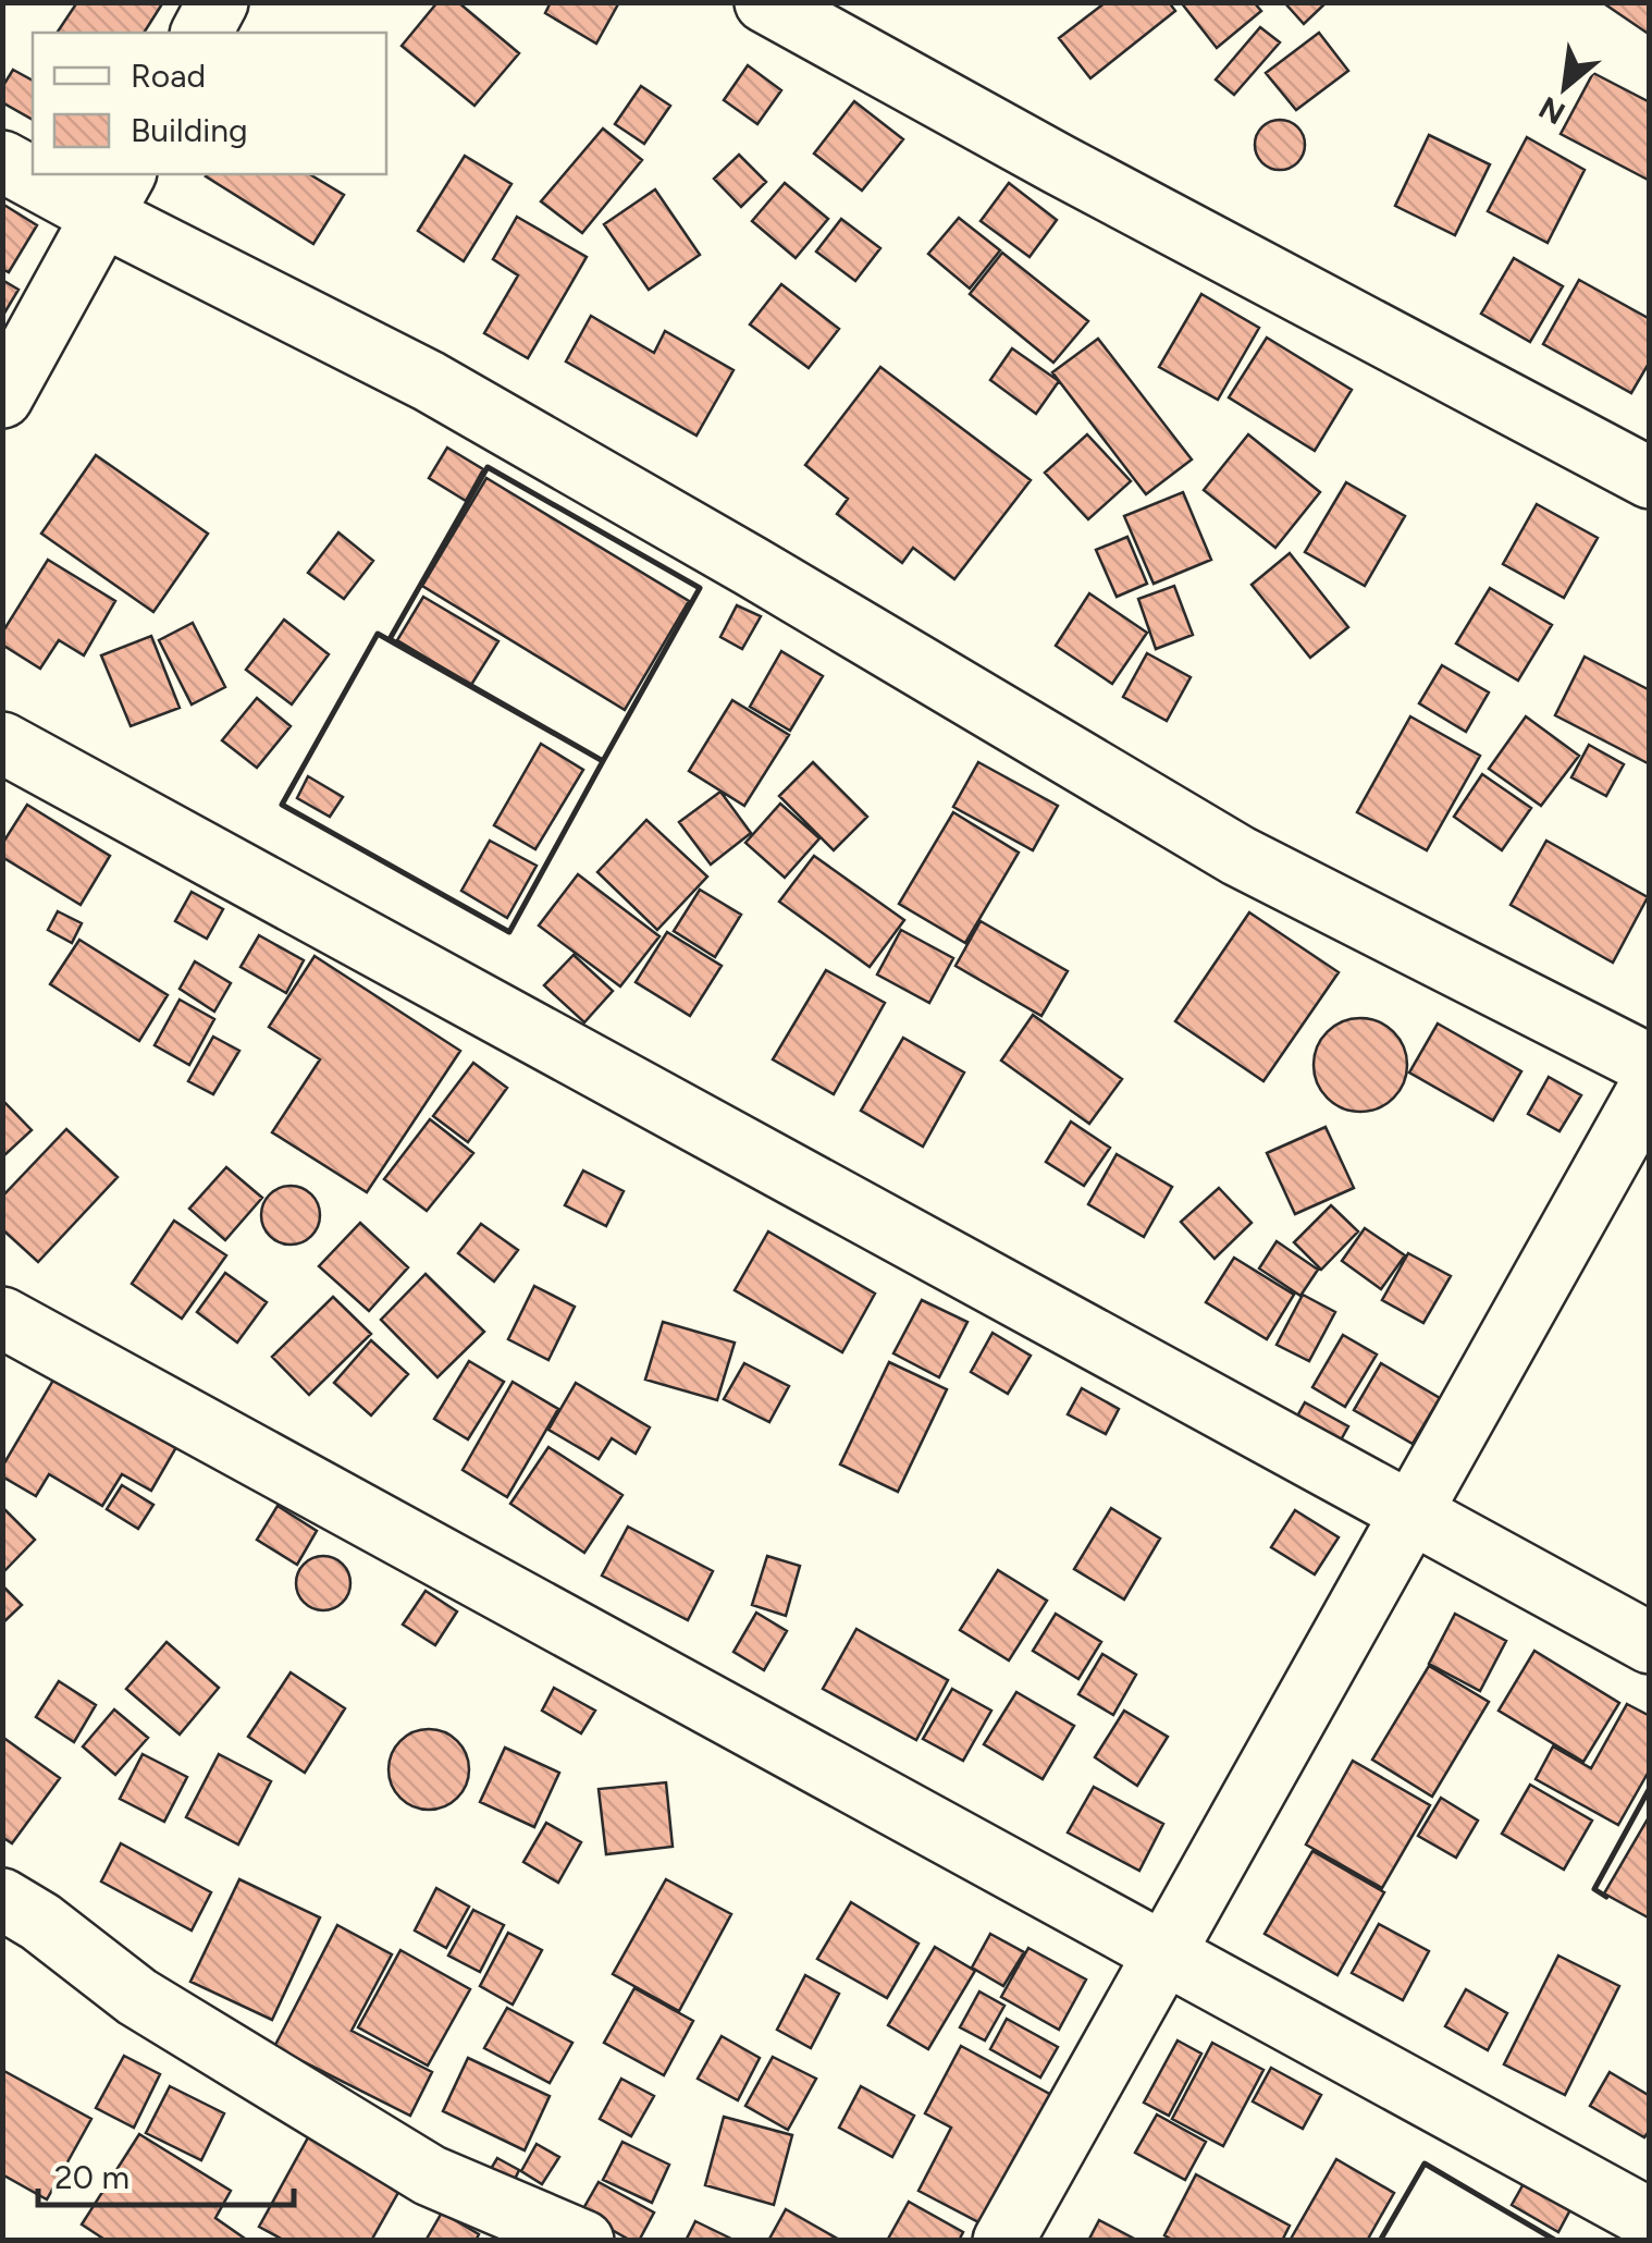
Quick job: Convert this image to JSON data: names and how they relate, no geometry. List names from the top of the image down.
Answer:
{
  "legend": ["Road", "Building"],
  "scale_bar": "20 m",
  "north": "bottom left"
}
